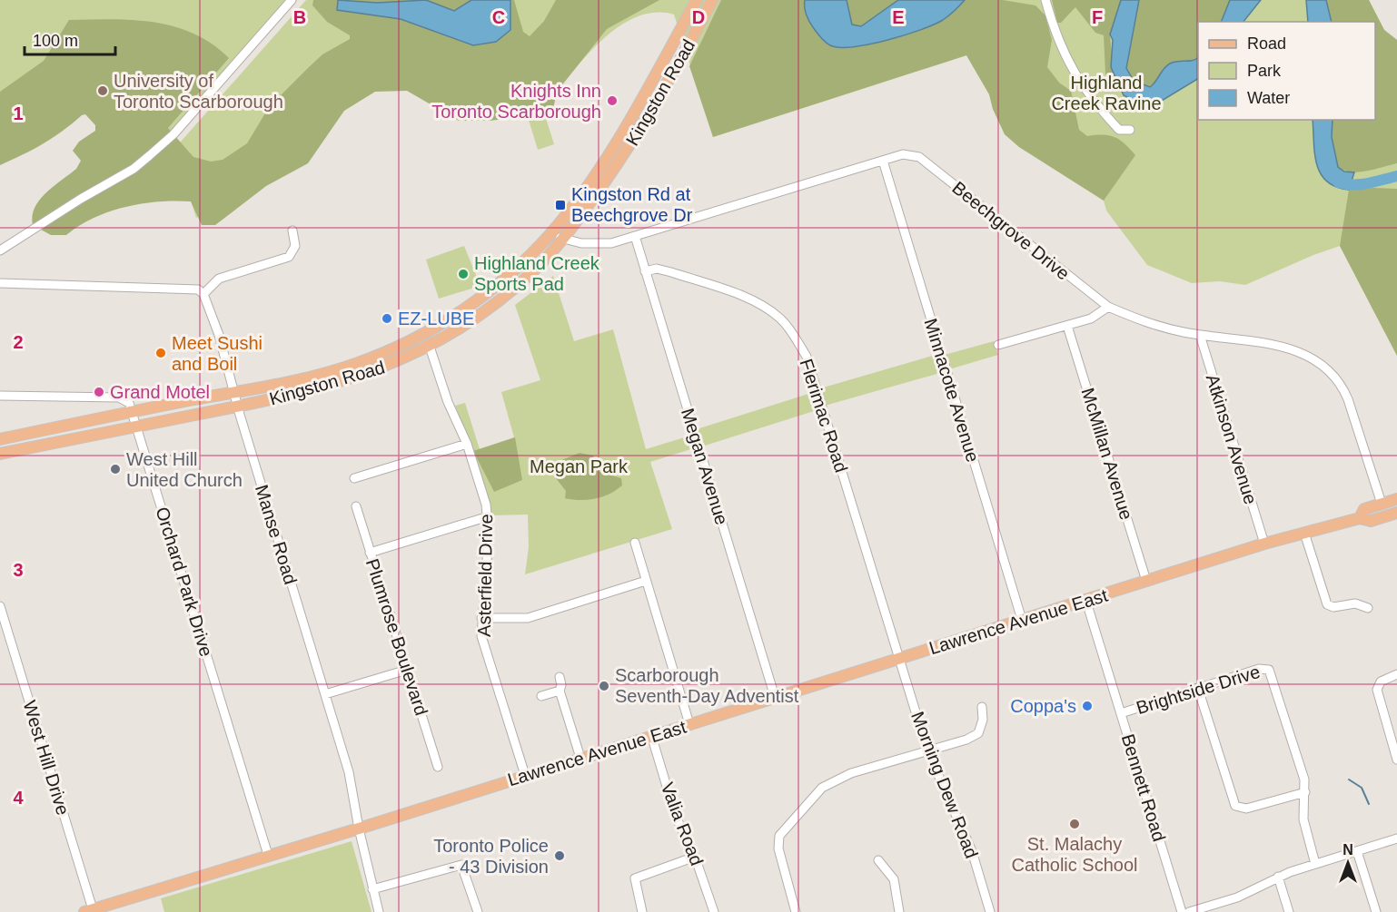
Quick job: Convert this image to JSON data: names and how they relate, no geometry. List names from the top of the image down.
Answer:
{
  "streets": {
    "main road": ["Kingston Road", "Lawrence Avenue East"],
    "street": [
      "Beechgrove Drive",
      "Minnacote Avenue",
      "Flerimac Road",
      "Atkinson Avenue",
      "McMillan Avenue",
      "Megan Avenue",
      "Manse Road",
      "Asterfield Drive",
      "Orchard Park Drive",
      "Plumrose Boulevard",
      "Brightside Drive",
      "West Hill Drive",
      "Morning Dew Road",
      "Bennett Road",
      "Valia Road"
    ]
  },
  "crossings": [
    ["Kingston Road", "Beechgrove Drive"],
    ["Kingston Road", "Manse Road"],
    ["Kingston Road", "Asterfield Drive"],
    ["Kingston Road", "Orchard Park Drive"],
    ["Beechgrove Drive", "Minnacote Avenue"],
    ["Beechgrove Drive", "Atkinson Avenue"],
    ["Beechgrove Drive", "Megan Avenue"],
    ["Beechgrove Drive", "Lawrence Avenue East"],
    ["Minnacote Avenue", "Lawrence Avenue East"],
    ["Flerimac Road", "Megan Avenue"],
    ["Flerimac Road", "Lawrence Avenue East"],
    ["Flerimac Road", "Morning Dew Road"],
    ["Atkinson Avenue", "Lawrence Avenue East"],
    ["McMillan Avenue", "Lawrence Avenue East"],
    ["Megan Avenue", "Lawrence Avenue East"],
    ["Manse Road", "Lawrence Avenue East"],
    ["Asterfield Drive", "Lawrence Avenue East"],
    ["Orchard Park Drive", "Lawrence Avenue East"],
    ["Lawrence Avenue East", "West Hill Drive"],
    ["Lawrence Avenue East", "Morning Dew Road"],
    ["Lawrence Avenue East", "Bennett Road"],
    ["Lawrence Avenue East", "Valia Road"],
    ["Brightside Drive", "Bennett Road"]
  ],
  "parks": ["Highland Creek Ravine", "Megan Park"],
  "places": {
    "other": [
      "University of Toronto Scarborough",
      "Knights Inn Toronto Scarborough",
      "Highland Creek Sports Pad",
      "EZ-LUBE",
      "Meet Sushi and Boil",
      "Grand Motel",
      "West Hill United Church",
      "Scarborough Seventh-Day Adventist",
      "Coppa's",
      "St. Malachy Catholic School",
      "Toronto Police - 43 Division"
    ],
    "transit": ["Kingston Rd at Beechgrove Dr"]
  },
  "legend": ["Road", "Park", "Water"],
  "scale_bar": "100 m",
  "north": "top",
  "grid": {
    "columns": [
      "B",
      "C",
      "D",
      "E",
      "F"
    ],
    "rows": [
      "1",
      "2",
      "3",
      "4"
    ]
  }
}
